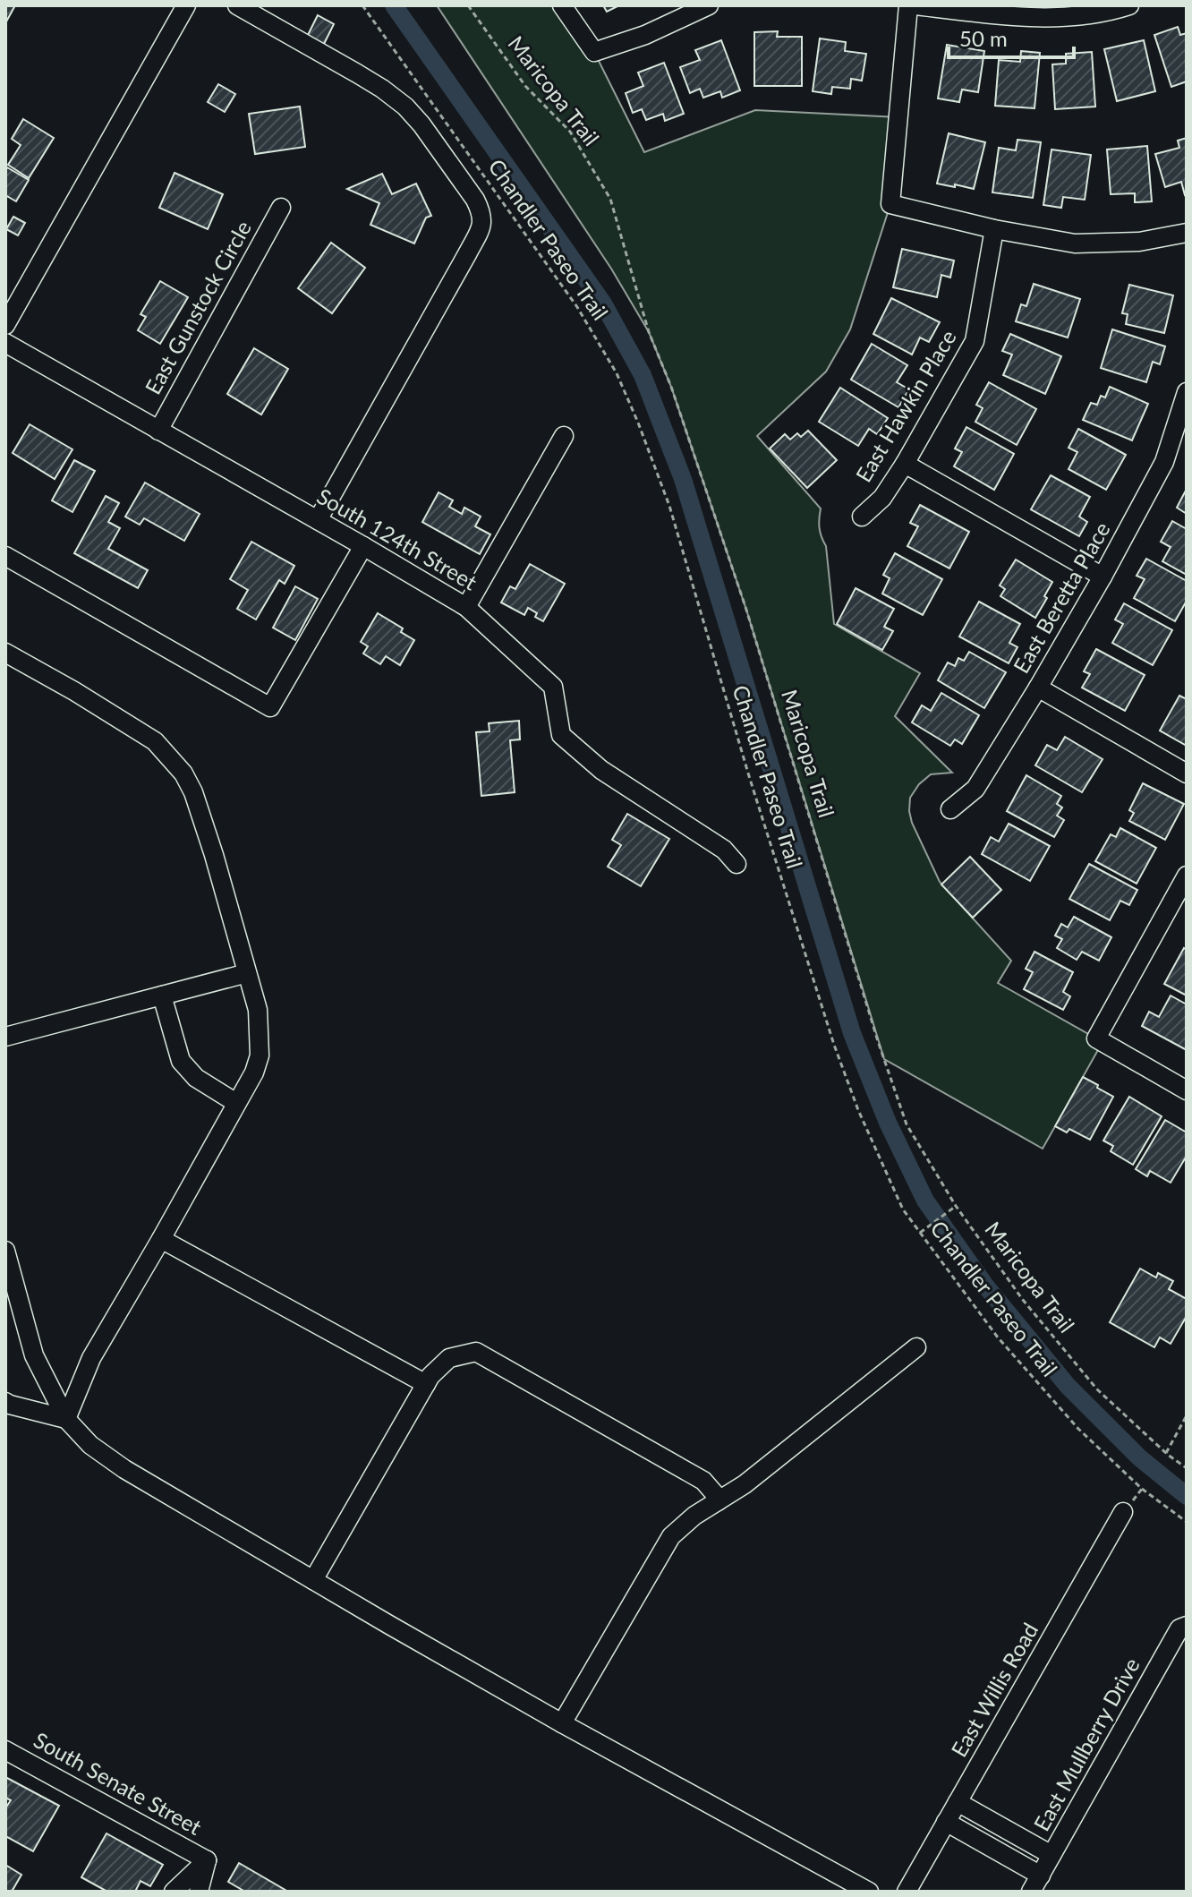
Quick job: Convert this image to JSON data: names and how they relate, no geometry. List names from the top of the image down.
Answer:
{
  "streets": {
    "street": [
      "East Gunstock Circle",
      "East Hawkin Place",
      "South 124th Street",
      "East Beretta Place",
      "East Willis Road",
      "East Mullberry Drive",
      "South Senate Street"
    ],
    "path": ["Maricopa Trail", "Chandler Paseo Trail"]
  },
  "crossings": [
    ["East Gunstock Circle", "South 124th Street"]
  ],
  "scale_bar": "50 m"
}
